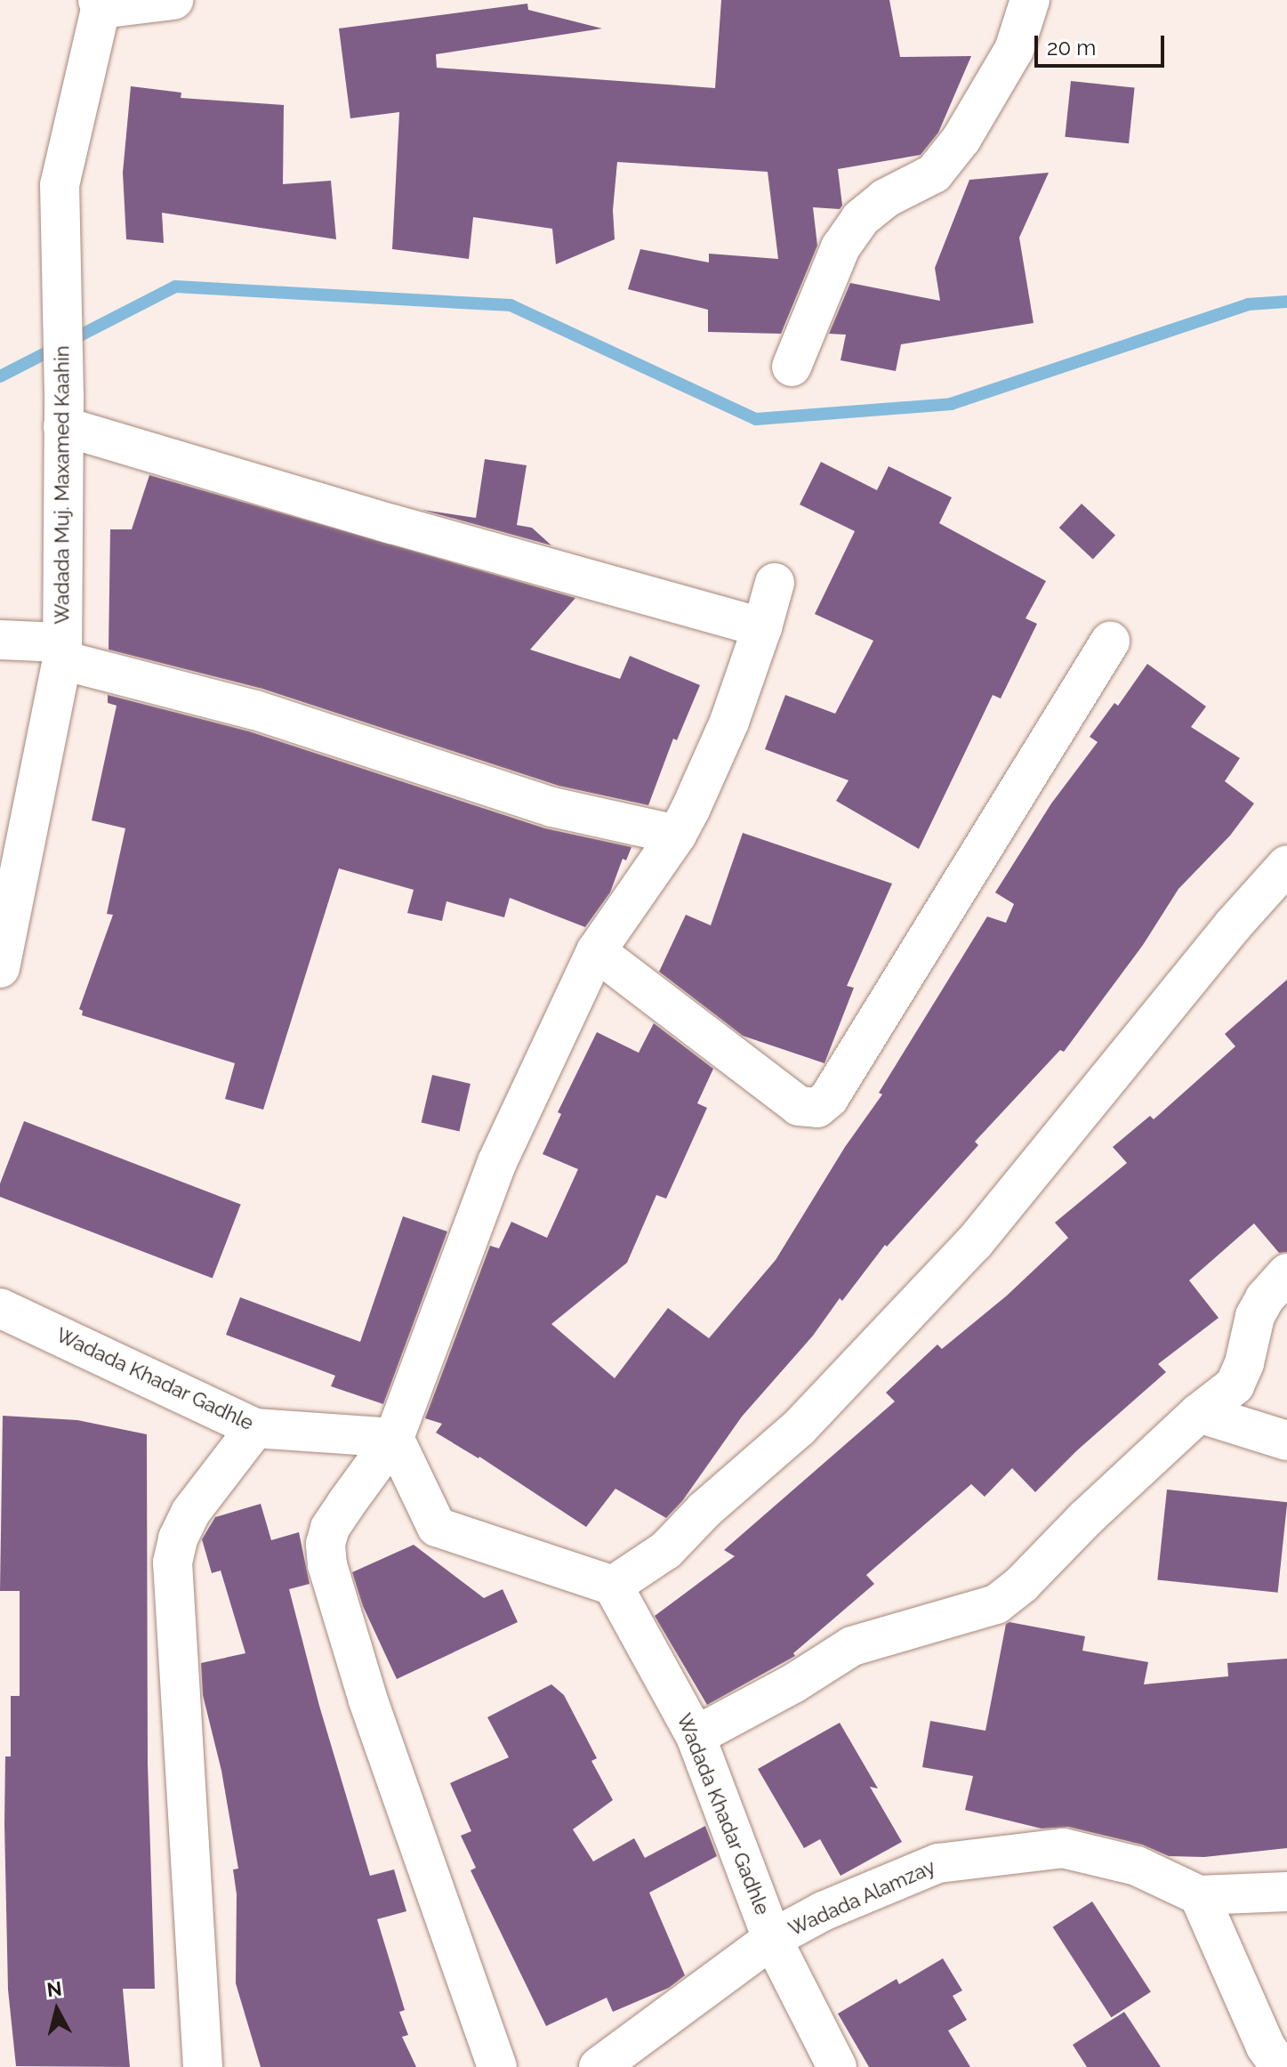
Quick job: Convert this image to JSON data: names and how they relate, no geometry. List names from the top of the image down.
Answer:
{
  "streets": {
    "street": ["Wadada Muj. Maxamed Kaahin", "Wadada Khadar Gadhle", "Wadada Alamzay"]
  },
  "crossings": [
    ["Wadada Khadar Gadhle", "Wadada Alamzay"]
  ],
  "scale_bar": "20 m",
  "north": "top"
}
